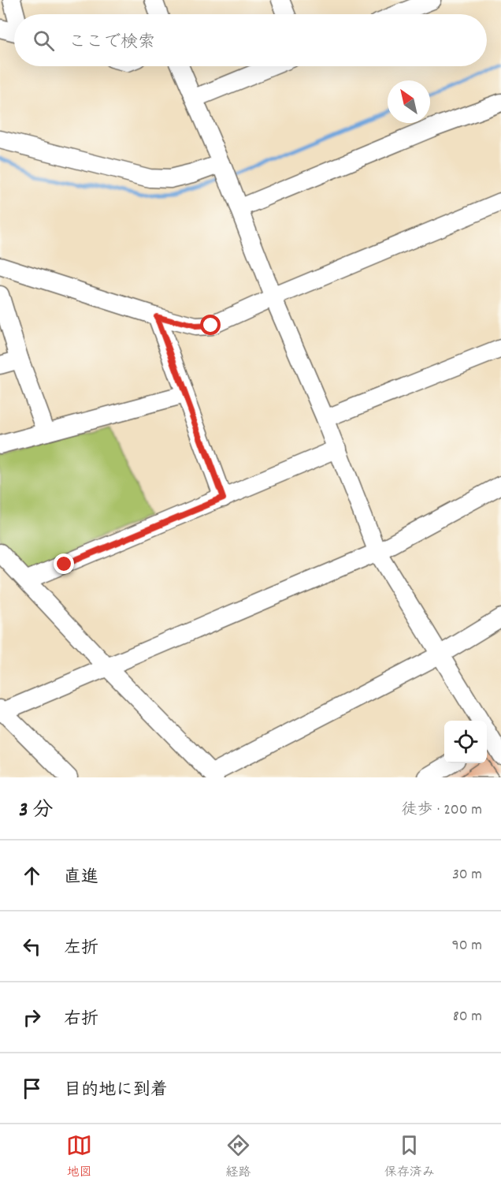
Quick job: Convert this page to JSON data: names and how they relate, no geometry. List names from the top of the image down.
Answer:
{
  "north": "top left",
  "page": {
    "search": "ここで検索",
    "heading": ["3 分", "徒歩 · 200 m"],
    "list": [
      ["直進", "30 m"],
      ["左折", "90 m"],
      ["右折", "80 m"],
      "目的地に到着"
    ],
    "nav": ["地図", "経路", "保存済み"]
  }
}
